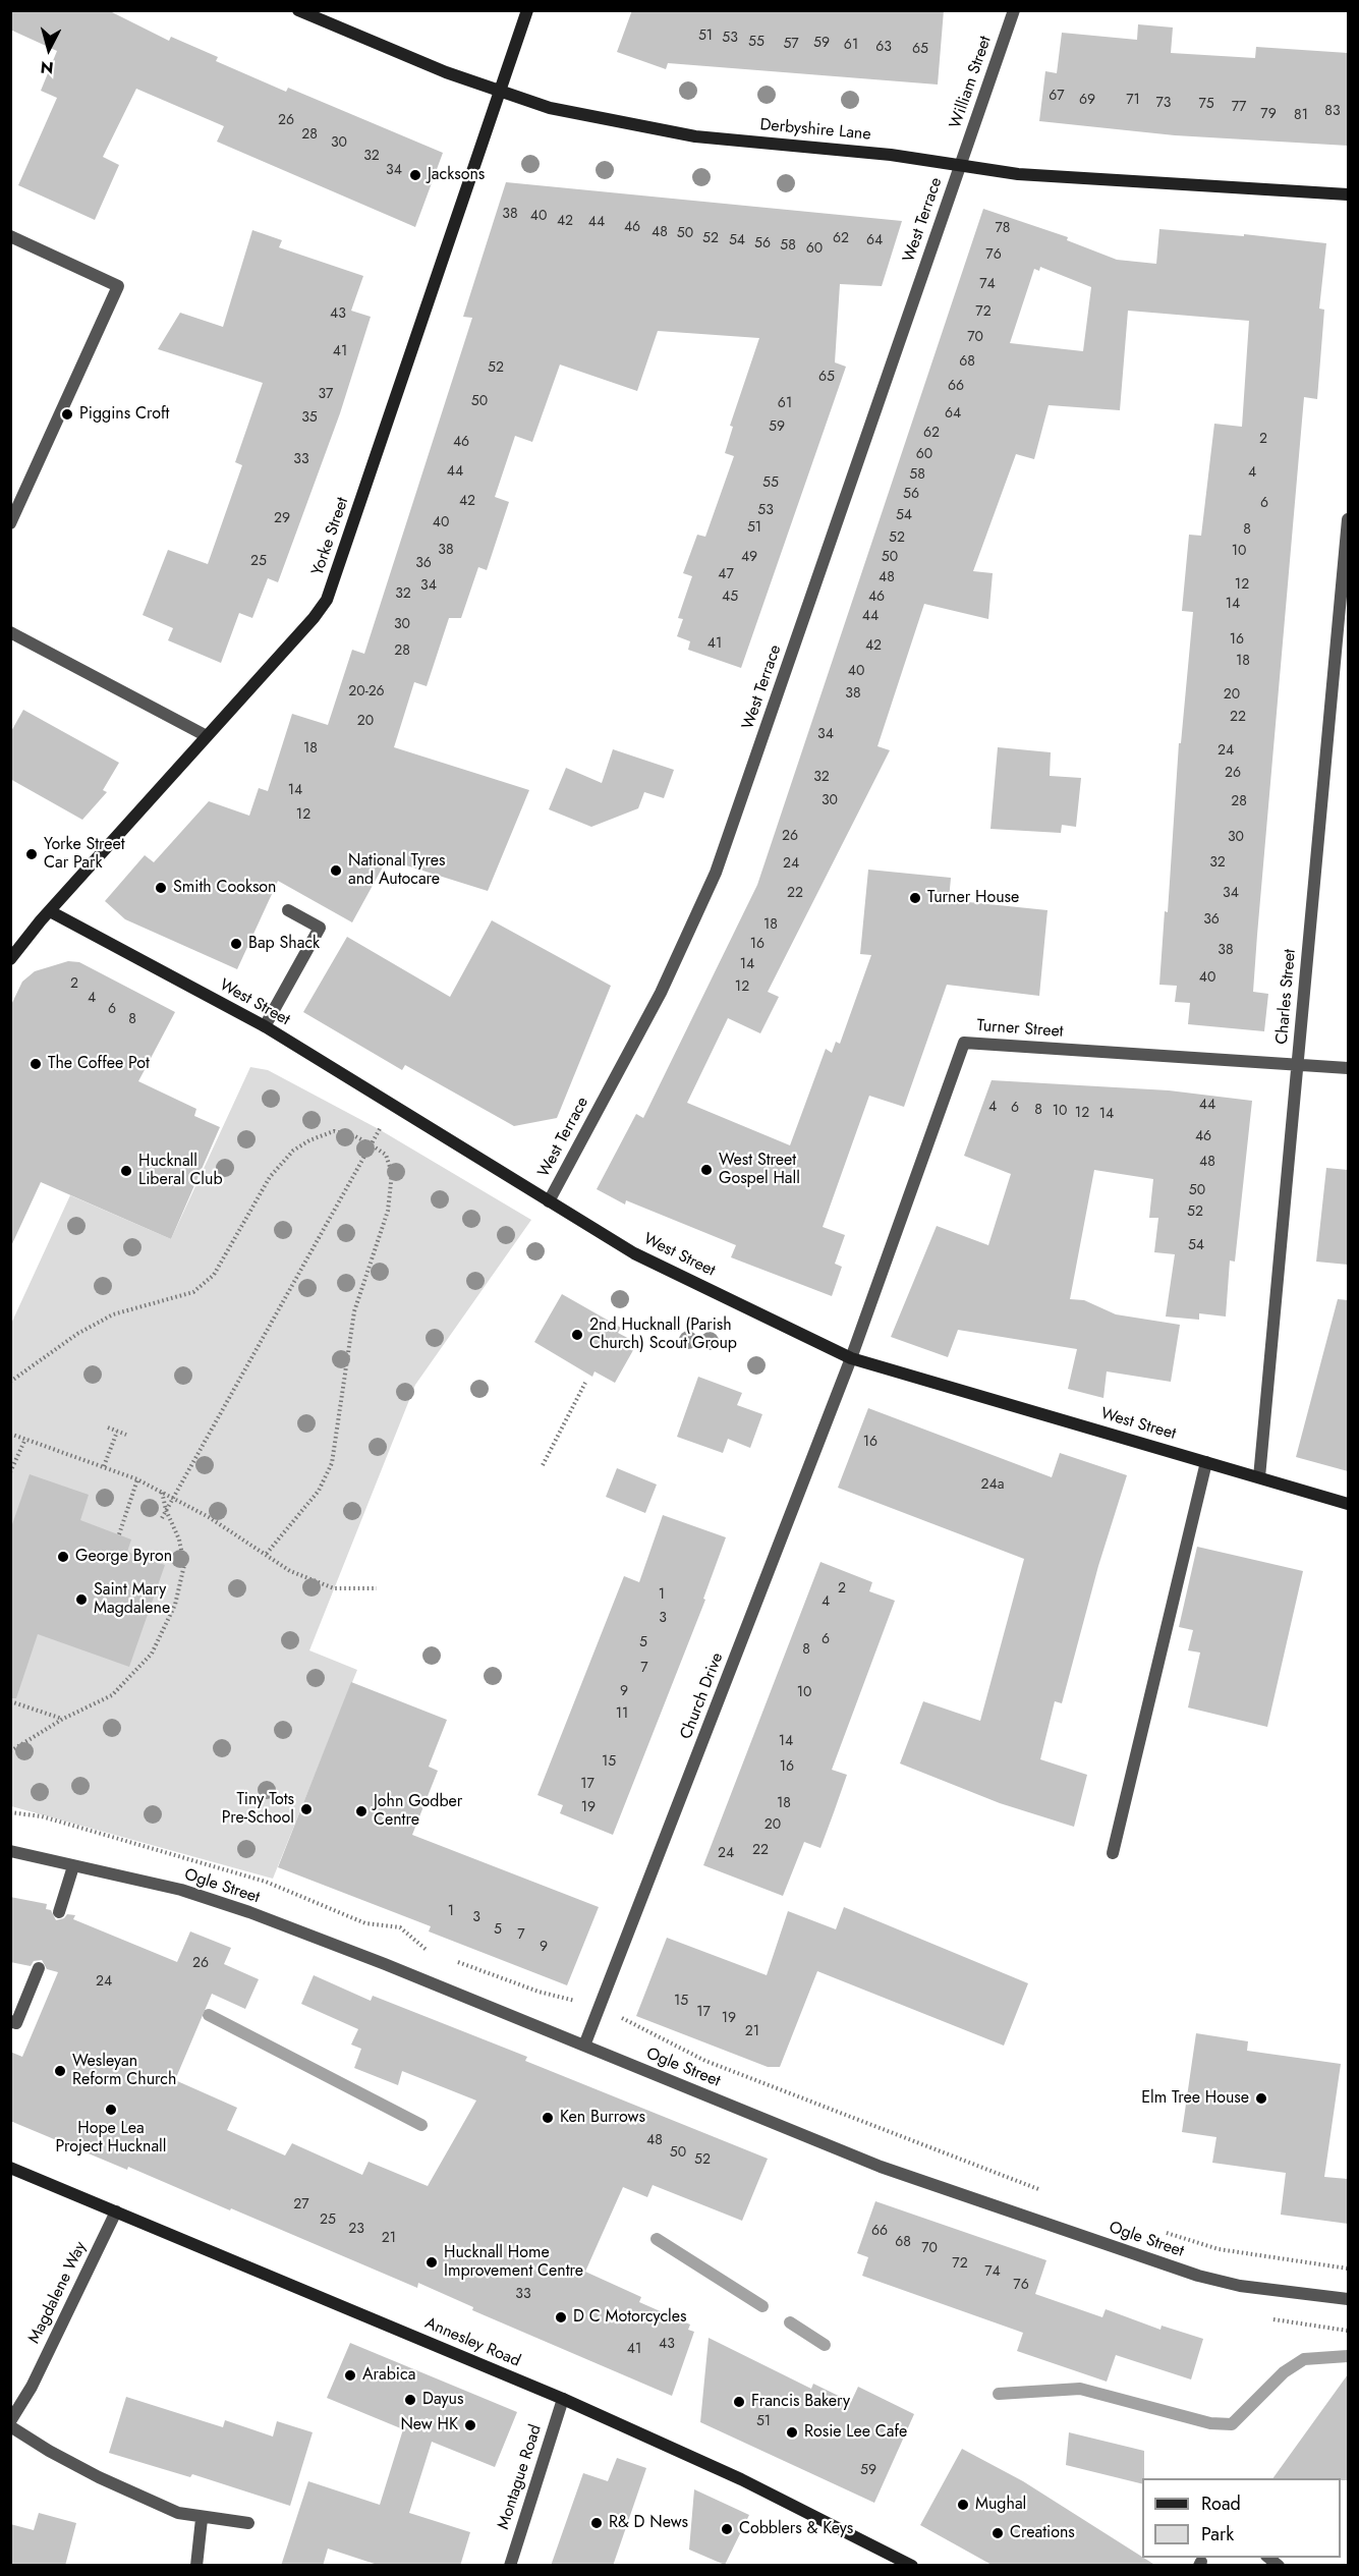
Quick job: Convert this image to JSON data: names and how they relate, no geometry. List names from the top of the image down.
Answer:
{
  "streets": {
    "street": [
      "William Street",
      "Derbyshire Lane",
      "West Terrace",
      "Yorke Street",
      "Charles Street",
      "West Street",
      "Turner Street",
      "Church Drive",
      "Ogle Street",
      "Magdalene Way",
      "Annesley Road",
      "Montague Road"
    ]
  },
  "crossings": [
    ["William Street", "Derbyshire Lane"],
    ["William Street", "West Terrace"],
    ["Derbyshire Lane", "West Terrace"],
    ["Derbyshire Lane", "Yorke Street"],
    ["West Terrace", "West Street"],
    ["Yorke Street", "West Street"],
    ["Charles Street", "West Street"],
    ["Charles Street", "Turner Street"],
    ["West Street", "Turner Street"],
    ["West Street", "Church Drive"],
    ["Turner Street", "Church Drive"],
    ["Church Drive", "Ogle Street"],
    ["Magdalene Way", "Annesley Road"],
    ["Annesley Road", "Montague Road"]
  ],
  "places": [
    "Jacksons",
    "Piggins Croft",
    "Yorke Street Car Park",
    "National Tyres and Autocare",
    "Smith Cookson",
    "Turner House",
    "Bap Shack",
    "The Coffee Pot",
    "West Street Gospel Hall",
    "Hucknall Liberal Club",
    "2nd Hucknall (Parish Church) Scout Group",
    "George Byron",
    "Saint Mary Magdalene",
    "Tiny Tots Pre-School",
    "John Godber Centre",
    "Wesleyan Reform Church",
    "Elm Tree House",
    "Hope Lea Project Hucknall",
    "Ken Burrows",
    "Hucknall Home Improvement Centre",
    "D C Motorcycles",
    "Arabica",
    "Dayus",
    "Francis Bakery",
    "New HK",
    "Rosie Lee Cafe",
    "Mughal",
    "R& D News",
    "Cobblers & Keys",
    "Creations"
  ],
  "house_numbers": [
    "51",
    "53",
    "55",
    "59",
    "57",
    "61",
    "63",
    "65",
    "67",
    "69",
    "71",
    "73",
    "75",
    "77",
    "83",
    "79",
    "81",
    "26",
    "28",
    "30",
    "32",
    "34",
    "38",
    "40",
    "42",
    "44",
    "46",
    "78",
    "48",
    "50",
    "52",
    "62",
    "54",
    "64",
    "56",
    "58",
    "60",
    "76",
    "74",
    "72",
    "43",
    "70",
    "41",
    "68",
    "52",
    "65",
    "66",
    "37",
    "50",
    "61",
    "64",
    "35",
    "59",
    "62",
    "2",
    "46",
    "60",
    "33",
    "44",
    "4",
    "58",
    "55",
    "56",
    "42",
    "6",
    "53",
    "54",
    "29",
    "40",
    "51",
    "8",
    "52",
    "38",
    "10",
    "49",
    "50",
    "25",
    "36",
    "47",
    "48",
    "12",
    "34",
    "32",
    "45",
    "46",
    "14",
    "44",
    "30",
    "16",
    "41",
    "42",
    "28",
    "18",
    "40",
    "20-26",
    "38",
    "20",
    "22",
    "20",
    "34",
    "18",
    "24",
    "26",
    "32",
    "14",
    "30",
    "28",
    "12",
    "26",
    "30",
    "32",
    "24",
    "22",
    "34",
    "36",
    "18",
    "16",
    "38",
    "14",
    "40",
    "2",
    "12",
    "4",
    "6",
    "8",
    "44",
    "4",
    "6",
    "8",
    "10",
    "12",
    "14",
    "46",
    "48",
    "50",
    "52",
    "54",
    "16",
    "24a",
    "2",
    "1",
    "4",
    "3",
    "6",
    "5",
    "8",
    "7",
    "9",
    "10",
    "11",
    "14",
    "15",
    "16",
    "17",
    "18",
    "19",
    "20",
    "22",
    "24",
    "1",
    "3",
    "5",
    "7",
    "9",
    "26",
    "24",
    "15",
    "17",
    "19",
    "21",
    "48",
    "50",
    "52",
    "27",
    "25",
    "23",
    "66",
    "21",
    "68",
    "70",
    "72",
    "74",
    "76",
    "33",
    "43",
    "41",
    "51",
    "59"
  ],
  "legend": ["Road", "Park"],
  "north": "bottom"
}
